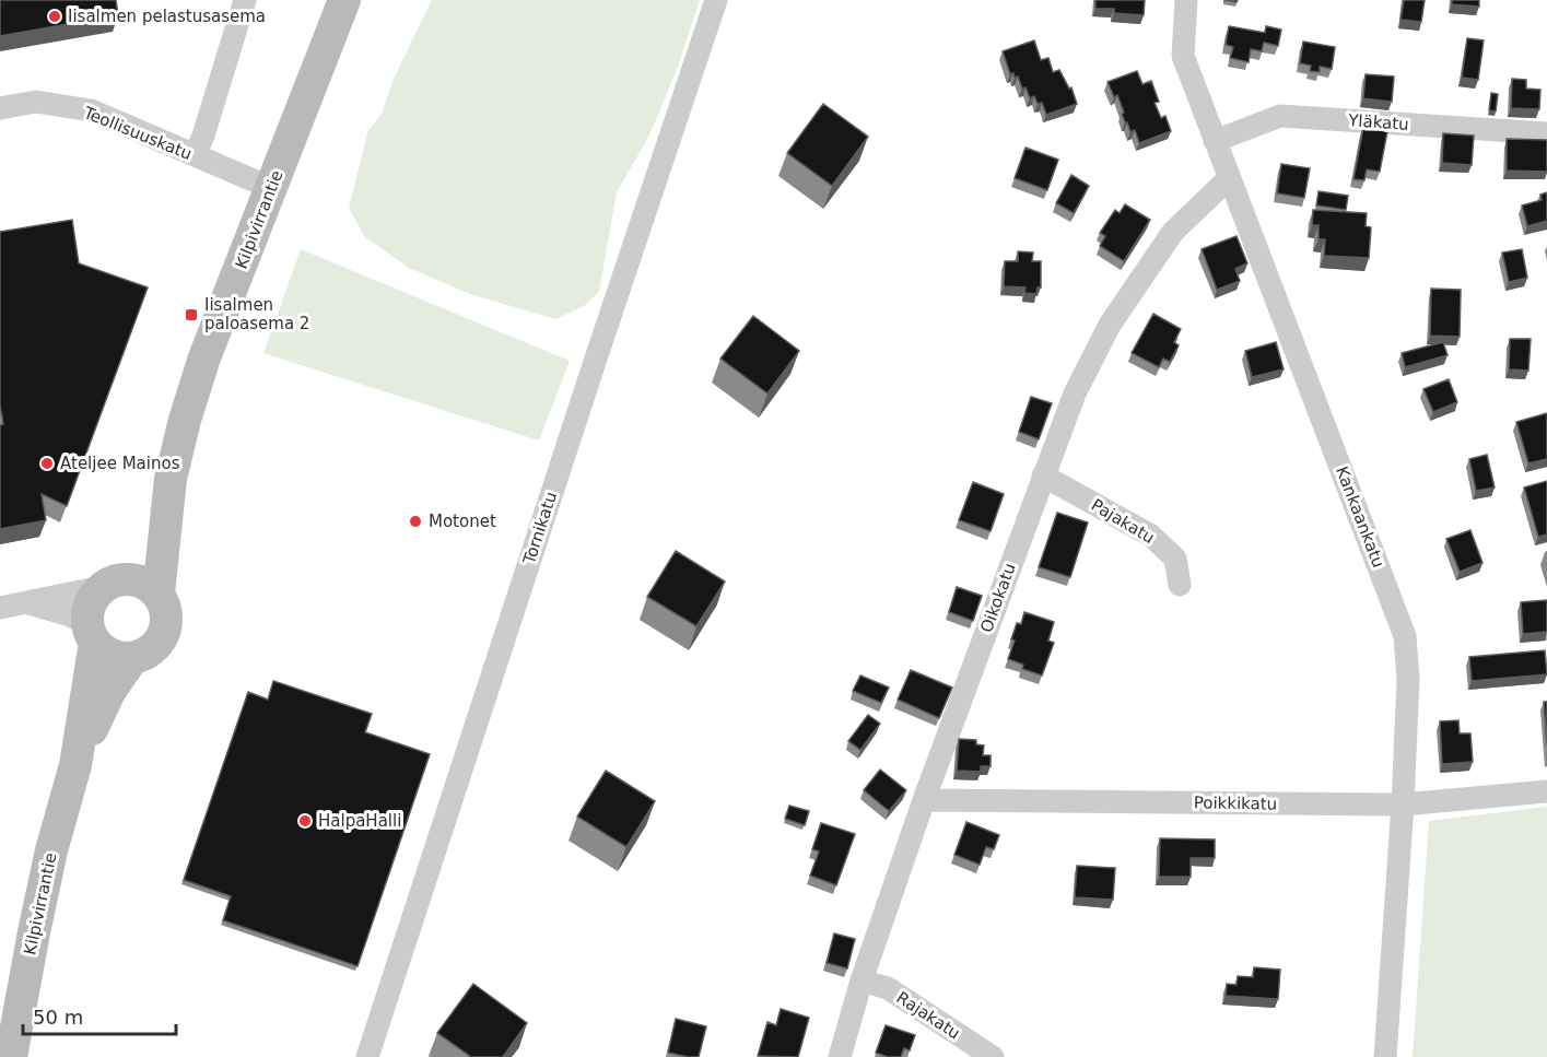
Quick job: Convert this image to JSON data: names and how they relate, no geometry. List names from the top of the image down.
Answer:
{
  "streets": {
    "street": [
      "Yläkatu",
      "Teollisuuskatu",
      "Kilpivirrantie",
      "Kankaankatu",
      "Pajakatu",
      "Tornikatu",
      "Oikokatu",
      "Poikkikatu",
      "Rajakatu"
    ]
  },
  "crossings": [
    ["Yläkatu", "Kankaankatu"],
    ["Teollisuuskatu", "Kilpivirrantie"],
    ["Kankaankatu", "Oikokatu"],
    ["Kankaankatu", "Poikkikatu"],
    ["Pajakatu", "Oikokatu"],
    ["Oikokatu", "Poikkikatu"],
    ["Oikokatu", "Rajakatu"]
  ],
  "places": {
    "other": [
      "Iisalmen pelastusasema",
      "Ateljee Mainos",
      "Motonet",
      "HalpaHalli"
    ],
    "transit": ["Iisalmen paloasema 2"]
  },
  "scale_bar": "50 m"
}
